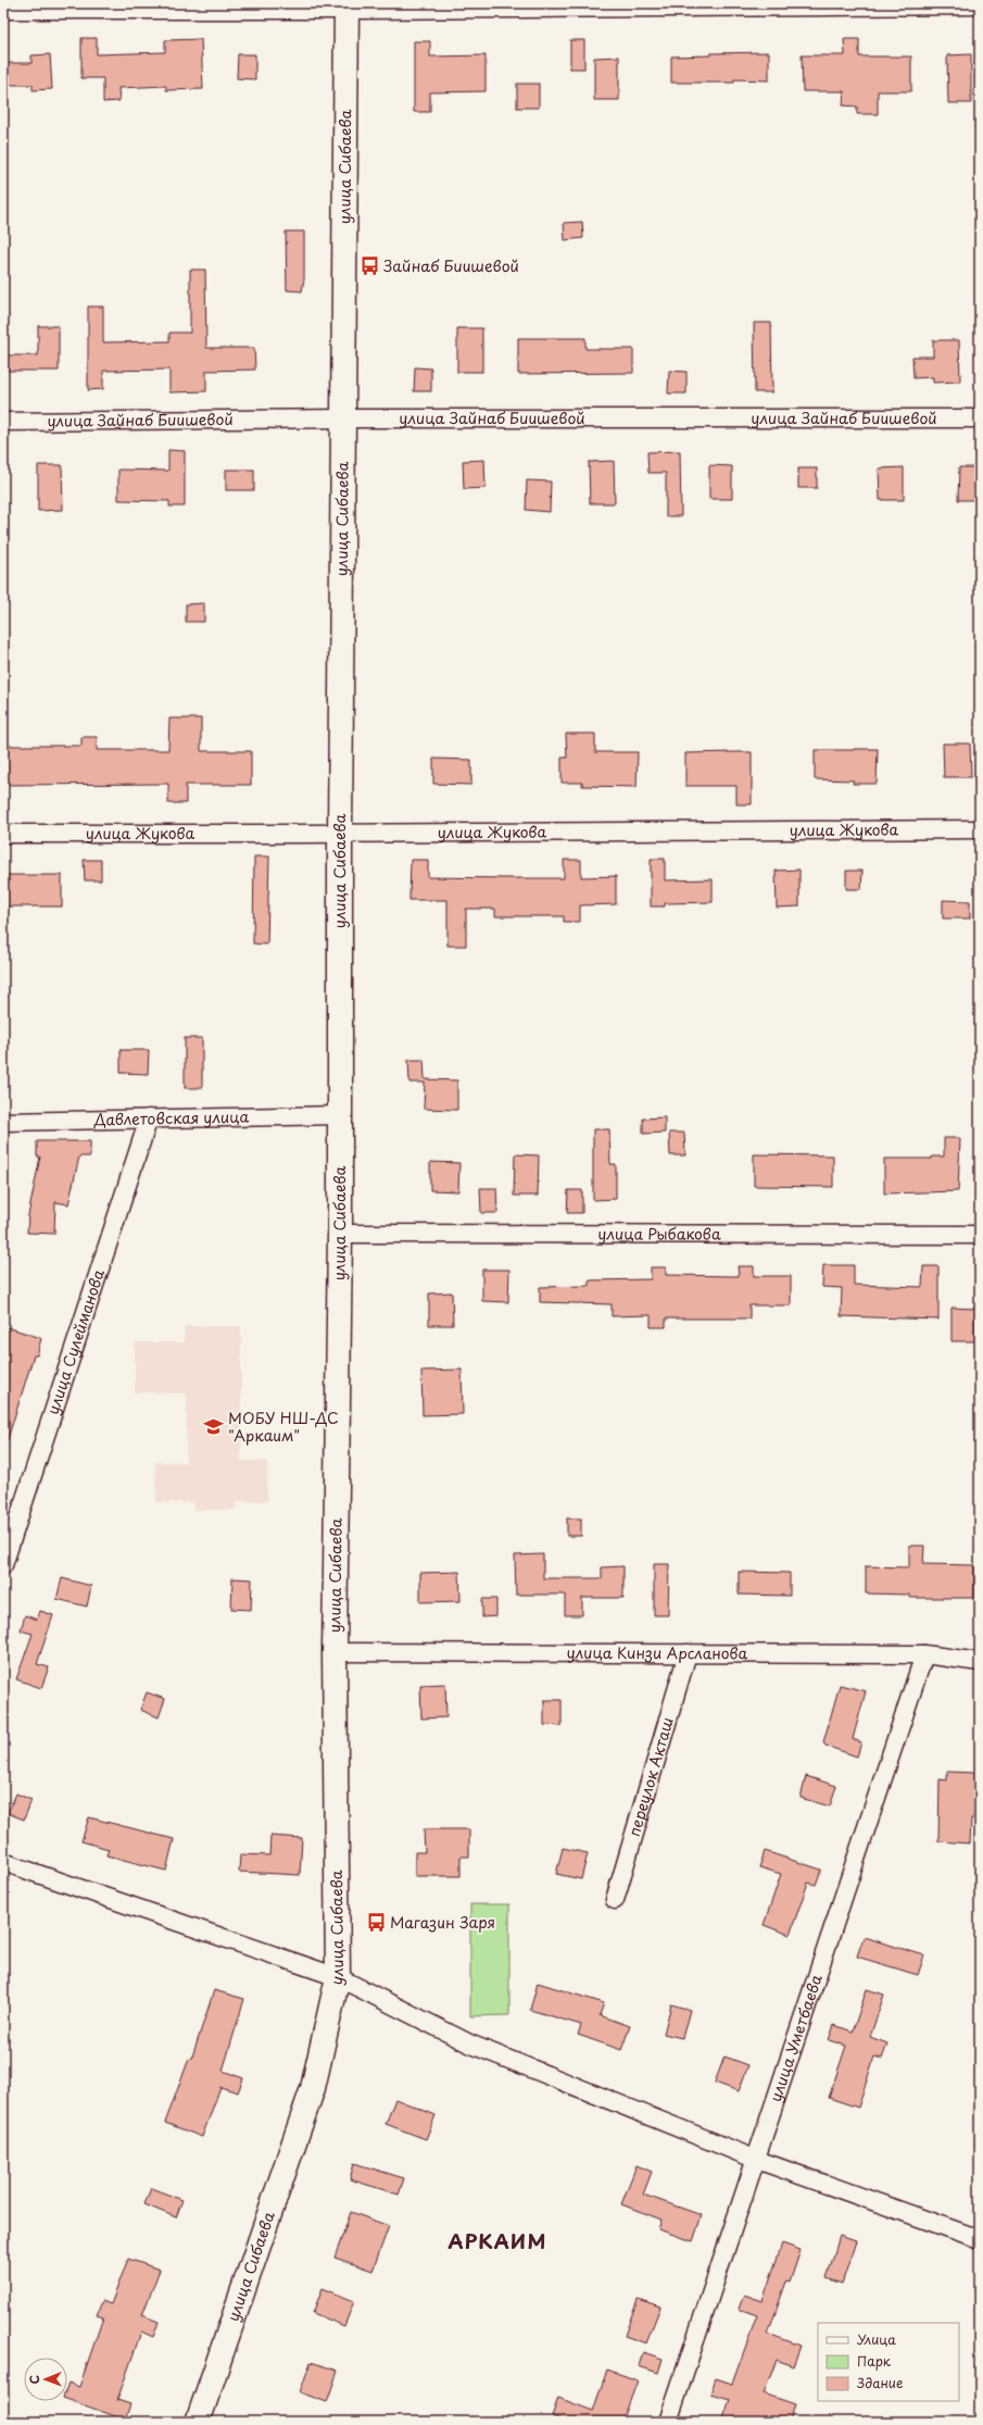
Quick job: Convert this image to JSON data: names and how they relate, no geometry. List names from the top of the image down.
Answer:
{
  "streets": {
    "main road": ["улица Сибаева"],
    "street": [
      "улица Зайнаб Биишевой",
      "улица Жукова",
      "Давлетовская улица",
      "улица Рыбакова",
      "улица Сулейманова",
      "улица Кинзи Арсланова",
      "переулок Акташ",
      "улица Уметбаева"
    ]
  },
  "crossings": [
    ["улица Сибаева", "улица Зайнаб Биишевой"],
    ["улица Сибаева", "улица Жукова"],
    ["улица Сибаева", "Давлетовская улица"],
    ["улица Сибаева", "улица Рыбакова"],
    ["улица Сибаева", "улица Кинзи Арсланова"],
    ["Давлетовская улица", "улица Сулейманова"],
    ["улица Кинзи Арсланова", "переулок Акташ"],
    ["улица Кинзи Арсланова", "улица Уметбаева"]
  ],
  "districts": ["АРКАИМ"],
  "places": {
    "bus stop": ["Зайнаб Биишевой", "Магазин Заря"],
    "school or university": ["МОБУ НШ-ДС \"Аркаим\""]
  },
  "legend": ["Улица", "Парк", "Здание"],
  "north": "left"
}
